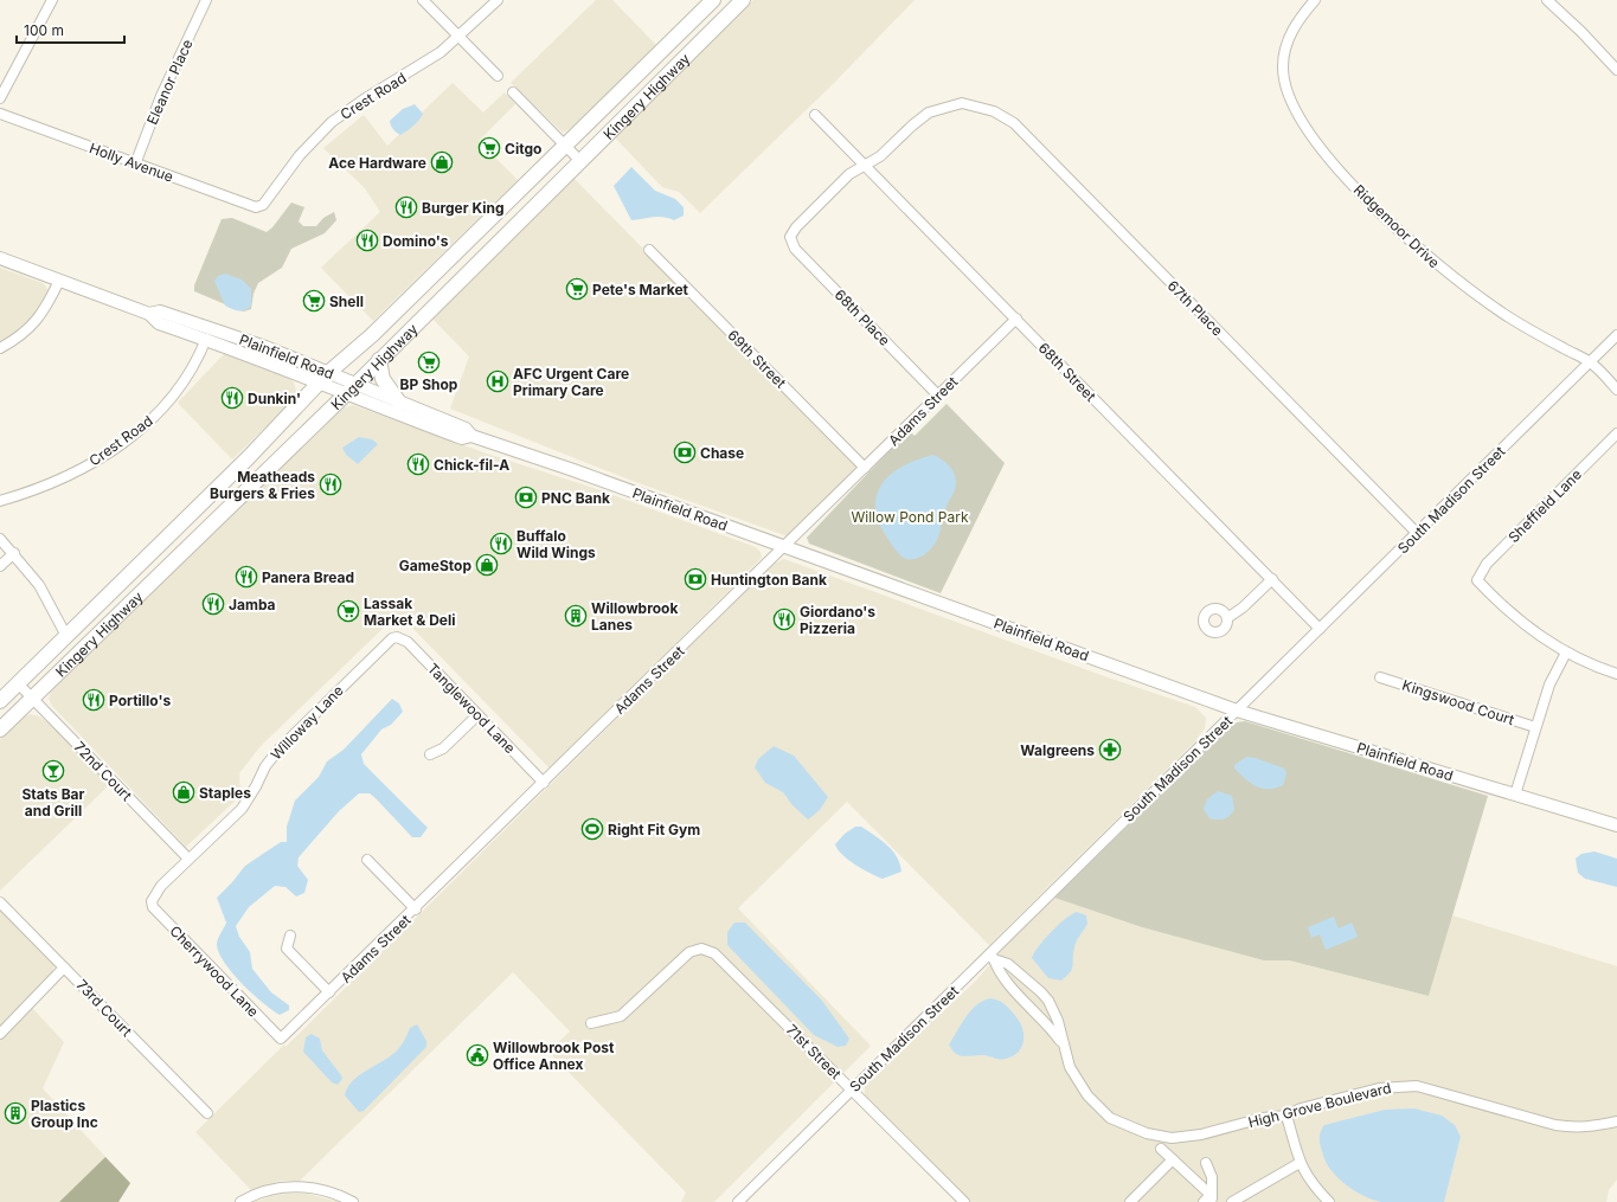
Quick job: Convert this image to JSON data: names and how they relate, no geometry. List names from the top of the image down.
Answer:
{
  "streets": {
    "highway": ["Kingery Highway"],
    "main road": ["Plainfield Road"],
    "street": [
      "Eleanor Place",
      "Crest Road",
      "Holly Avenue",
      "Ridgemoor Drive",
      "67th Place",
      "68th Place",
      "69th Street",
      "68th Street",
      "Adams Street",
      "South Madison Street",
      "Sheffield Lane",
      "Kingswood Court",
      "Tanglewood Lane",
      "Willoway Lane",
      "72nd Court",
      "Cherrywood Lane",
      "73rd Court",
      "71st Street",
      "High Grove Boulevard"
    ]
  },
  "crossings": [
    ["Eleanor Place", "Holly Avenue"],
    ["Crest Road", "Holly Avenue"],
    ["Crest Road", "Plainfield Road"],
    ["Kingery Highway", "Plainfield Road"],
    ["Kingery Highway", "72nd Court"],
    ["Ridgemoor Drive", "South Madison Street"],
    ["67th Place", "68th Place"],
    ["67th Place", "68th Street"],
    ["67th Place", "South Madison Street"],
    ["68th Place", "68th Street"],
    ["68th Place", "Adams Street"],
    ["Plainfield Road", "Adams Street"],
    ["Plainfield Road", "South Madison Street"],
    ["69th Street", "Adams Street"],
    ["68th Street", "Adams Street"],
    ["68th Street", "South Madison Street"],
    ["Adams Street", "Tanglewood Lane"],
    ["Adams Street", "Cherrywood Lane"],
    ["South Madison Street", "71st Street"],
    ["Tanglewood Lane", "Willoway Lane"],
    ["Willoway Lane", "72nd Court"],
    ["Willoway Lane", "Cherrywood Lane"]
  ],
  "parks": ["Willow Pond Park"],
  "places": {
    "supermarket": [
      "Citgo",
      "Pete's Market",
      "Shell",
      "BP Shop",
      "Lassak Market & Deli"
    ],
    "shop": ["Ace Hardware", "GameStop", "Staples"],
    "restaurant": [
      "Burger King",
      "Domino's",
      "Dunkin'",
      "Chick-fil-A",
      "Meatheads Burgers & Fries",
      "Buffalo Wild Wings",
      "Panera Bread",
      "Jamba",
      "Giordano's Pizzeria",
      "Portillo's"
    ],
    "hospital": ["AFC Urgent Care Primary Care"],
    "bank": ["Chase", "PNC Bank", "Huntington Bank"],
    "building": ["Willowbrook Lanes", "Plastics Group Inc"],
    "pharmacy": ["Walgreens"],
    "bar": ["Stats Bar and Grill"],
    "sports": ["Right Fit Gym"],
    "public building": ["Willowbrook Post Office Annex"]
  },
  "scale_bar": "100 m"
}
